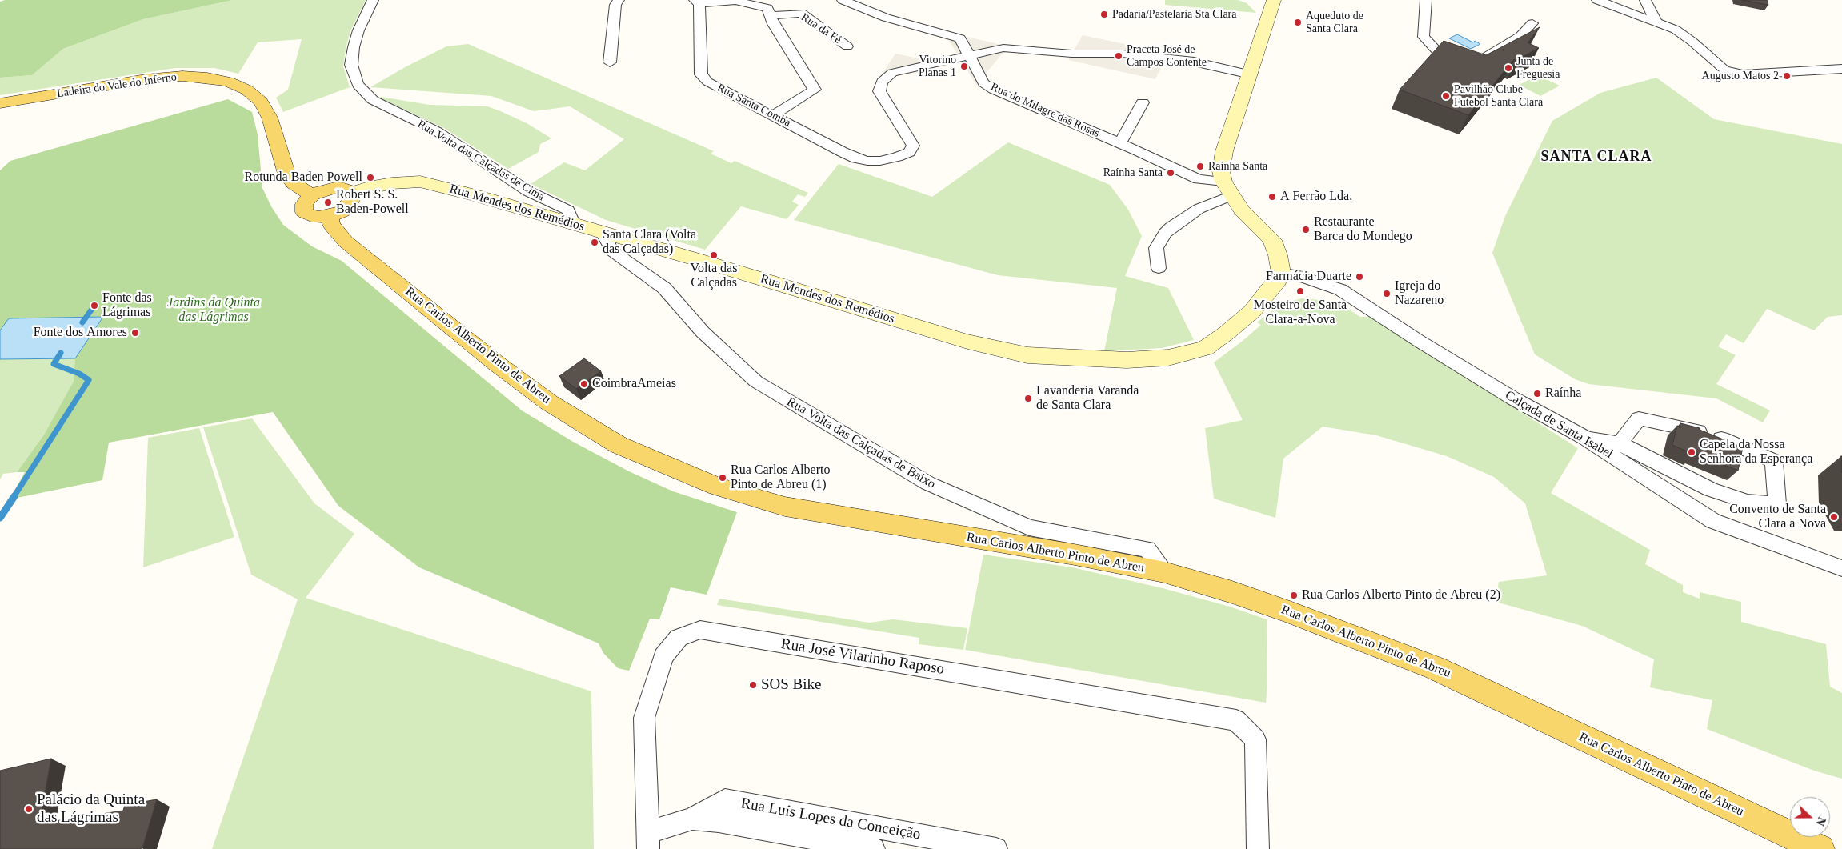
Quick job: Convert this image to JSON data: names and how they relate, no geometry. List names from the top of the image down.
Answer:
{
  "streets": {
    "main road": ["Ladeira do Vale do Inferno", "Rua Carlos Alberto Pinto de Abreu"],
    "street": [
      "Rua da Fé",
      "Rua Santa Comba",
      "Rua do Milagre das Rosas",
      "Rua Volta das Calçadas de Cima",
      "Rua Mendes dos Remédios",
      "Calçada de Santa Isabel",
      "Rua Volta das Calçadas de Baixo",
      "Rua José Vilarinho Raposo",
      "Rua Luís Lopes da Conceição"
    ]
  },
  "crossings": [
    ["Rua da Fé", "Rua Santa Comba"],
    ["Rua Santa Comba", "Rua do Milagre das Rosas"],
    ["Rua Volta das Calçadas de Cima", "Rua Mendes dos Remédios"],
    ["Rua Mendes dos Remédios", "Calçada de Santa Isabel"],
    ["Rua Mendes dos Remédios", "Rua Volta das Calçadas de Baixo"],
    ["Rua Carlos Alberto Pinto de Abreu", "Rua Volta das Calçadas de Baixo"],
    ["Rua José Vilarinho Raposo", "Rua Luís Lopes da Conceição"]
  ],
  "districts": ["SANTA CLARA"],
  "parks": ["Jardins da Quinta das Lágrimas"],
  "places": [
    "Padaria/Pastelaria Sta Clara",
    "Aqueduto de Santa Clara",
    "Praceta José de Campos Contente",
    "Vitorino Planas 1",
    "Junta de Freguesia",
    "Augusto Matos 2",
    "Pavilhão Clube Futebol Santa Clara",
    "Rainha Santa",
    "Raínha Santa",
    "Rotunda Baden Powell",
    "A Ferrão Lda.",
    "Robert S. S. Baden-Powell",
    "Restaurante Barca do Mondego",
    "Santa Clara (Volta das Calçadas)",
    "Volta das Calçadas",
    "Farmácia Duarte",
    "Mosteiro de Santa Clara-a-Nova",
    "Igreja do Nazareno",
    "Fonte das Lágrimas",
    "Fonte dos Amores",
    "CoimbraAmeias",
    "Raínha",
    "Lavanderia Varanda de Santa Clara",
    "Capela da Nossa Senhora da Esperança",
    "Rua Carlos Alberto Pinto de Abreu (1)",
    "Convento de Santa Clara a Nova",
    "Rua Carlos Alberto Pinto de Abreu (2)",
    "SOS Bike",
    "Palácio da Quinta das Lágrimas"
  ],
  "north": "right"
}
